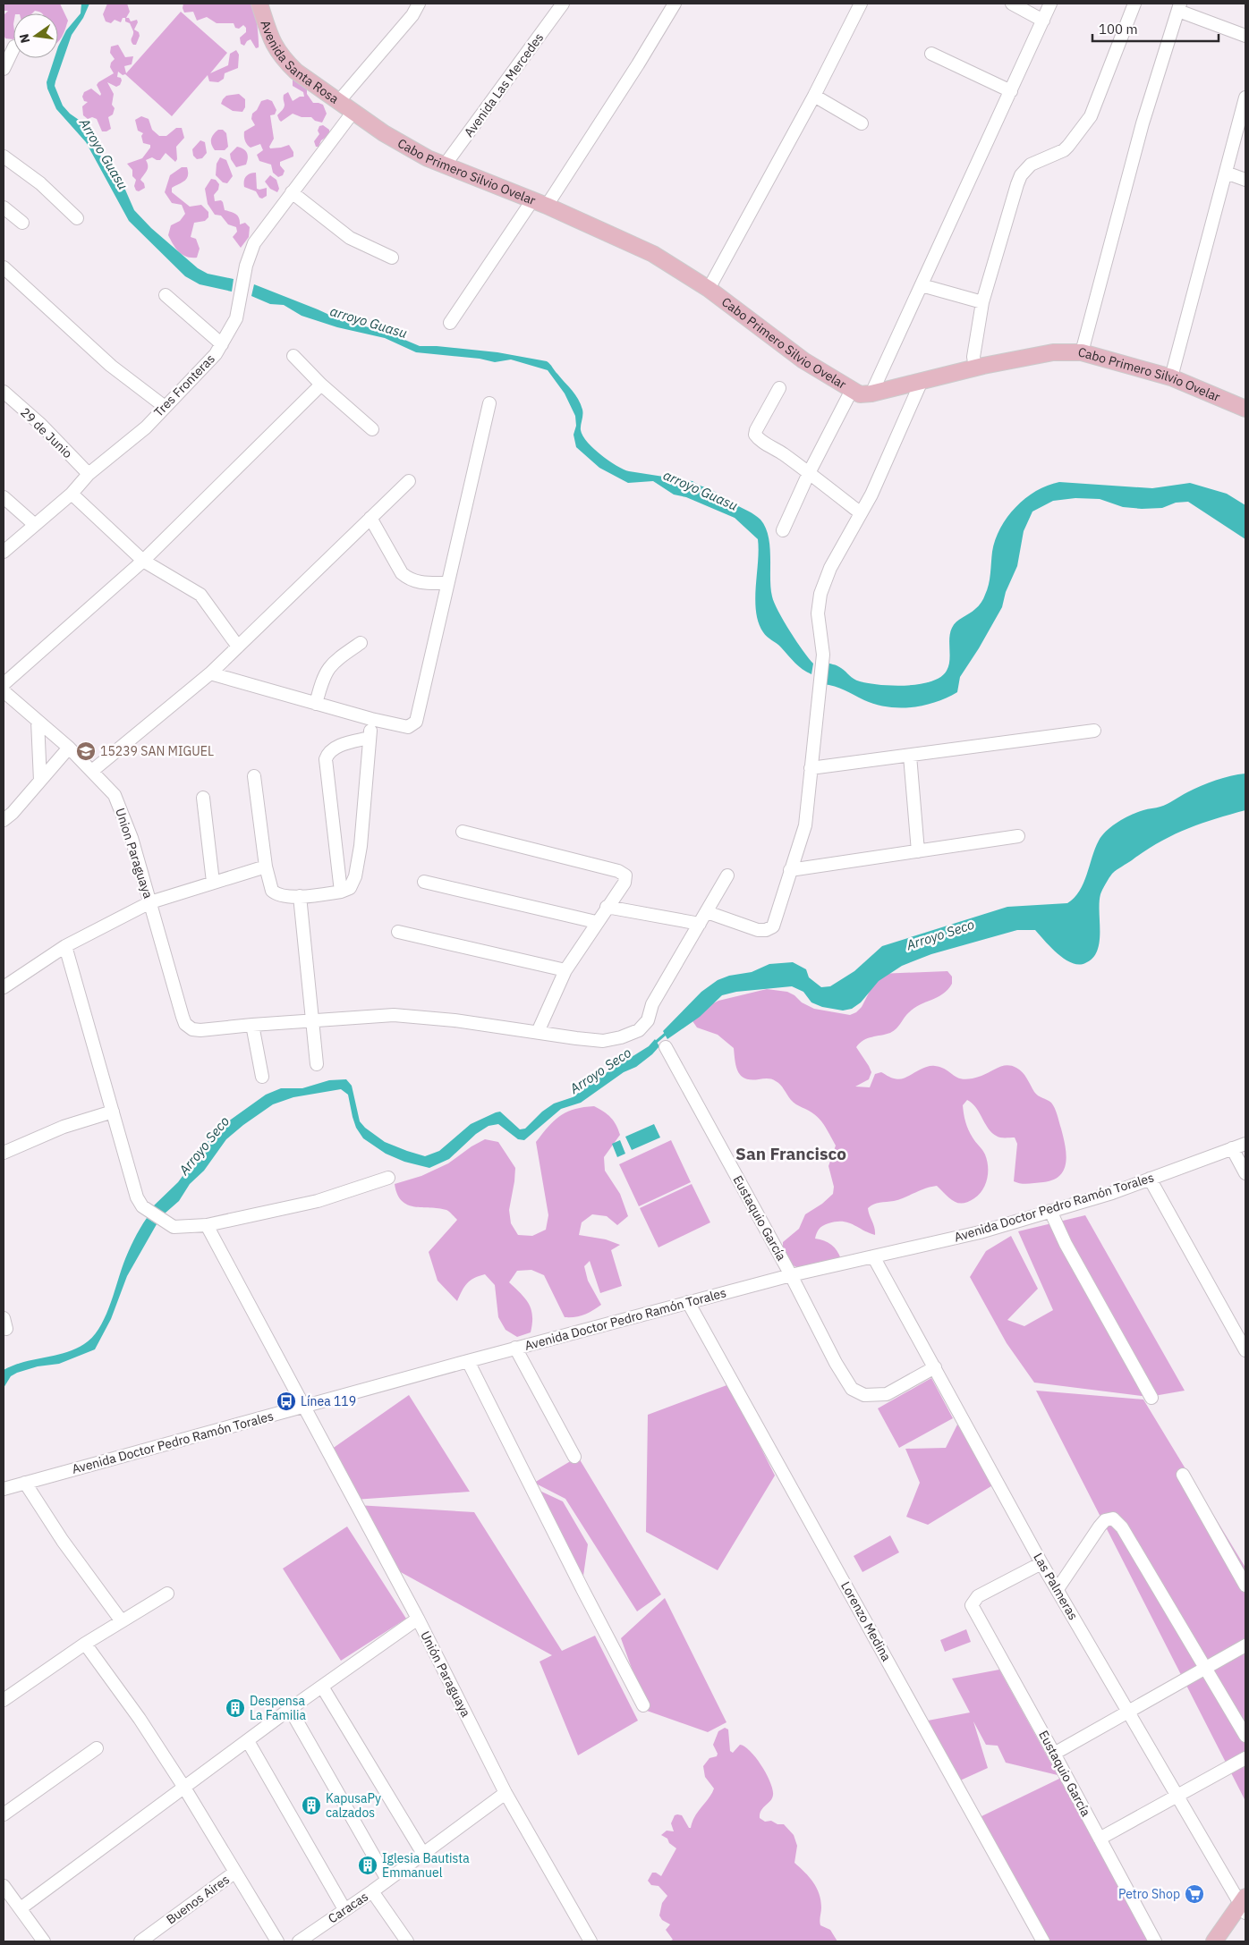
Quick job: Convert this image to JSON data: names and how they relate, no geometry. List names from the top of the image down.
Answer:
{
  "streets": {
    "main road": ["Avenida Santa Rosa", "Cabo Primero Silvio Ovelar"],
    "street": [
      "Avenida Las Mercedes",
      "Tres Fronteras",
      "29 de Junio",
      "Union Paraguaya",
      "Avenida Doctor Pedro Ramón Torales",
      "Eustaquio García",
      "Las Palmeras",
      "Lorenzo Medina",
      "Unión Paraguaya",
      "Buenos Aires",
      "Caracas"
    ]
  },
  "crossings": [
    ["Avenida Santa Rosa", "Cabo Primero Silvio Ovelar"],
    ["Avenida Santa Rosa", "Tres Fronteras"],
    ["Avenida Las Mercedes", "Cabo Primero Silvio Ovelar"],
    ["Cabo Primero Silvio Ovelar", "Tres Fronteras"],
    ["Tres Fronteras", "29 de Junio"],
    ["Avenida Doctor Pedro Ramón Torales", "Eustaquio García"],
    ["Avenida Doctor Pedro Ramón Torales", "Las Palmeras"],
    ["Avenida Doctor Pedro Ramón Torales", "Lorenzo Medina"],
    ["Avenida Doctor Pedro Ramón Torales", "Unión Paraguaya"],
    ["Eustaquio García", "Las Palmeras"],
    ["Unión Paraguaya", "Caracas"]
  ],
  "districts": ["San Francisco"],
  "water": ["Arroyo Guasu", "arroyo Guasu", "Arroyo Seco"],
  "places": {
    "school or university": ["15239 SAN MIGUEL"],
    "bus stop": ["Línea 119"],
    "building": ["Despensa La Familia", "KapusaPy calzados", "Iglesia Bautista Emmanuel"],
    "supermarket": ["Petro Shop"]
  },
  "scale_bar": "100 m",
  "north": "left"
}
